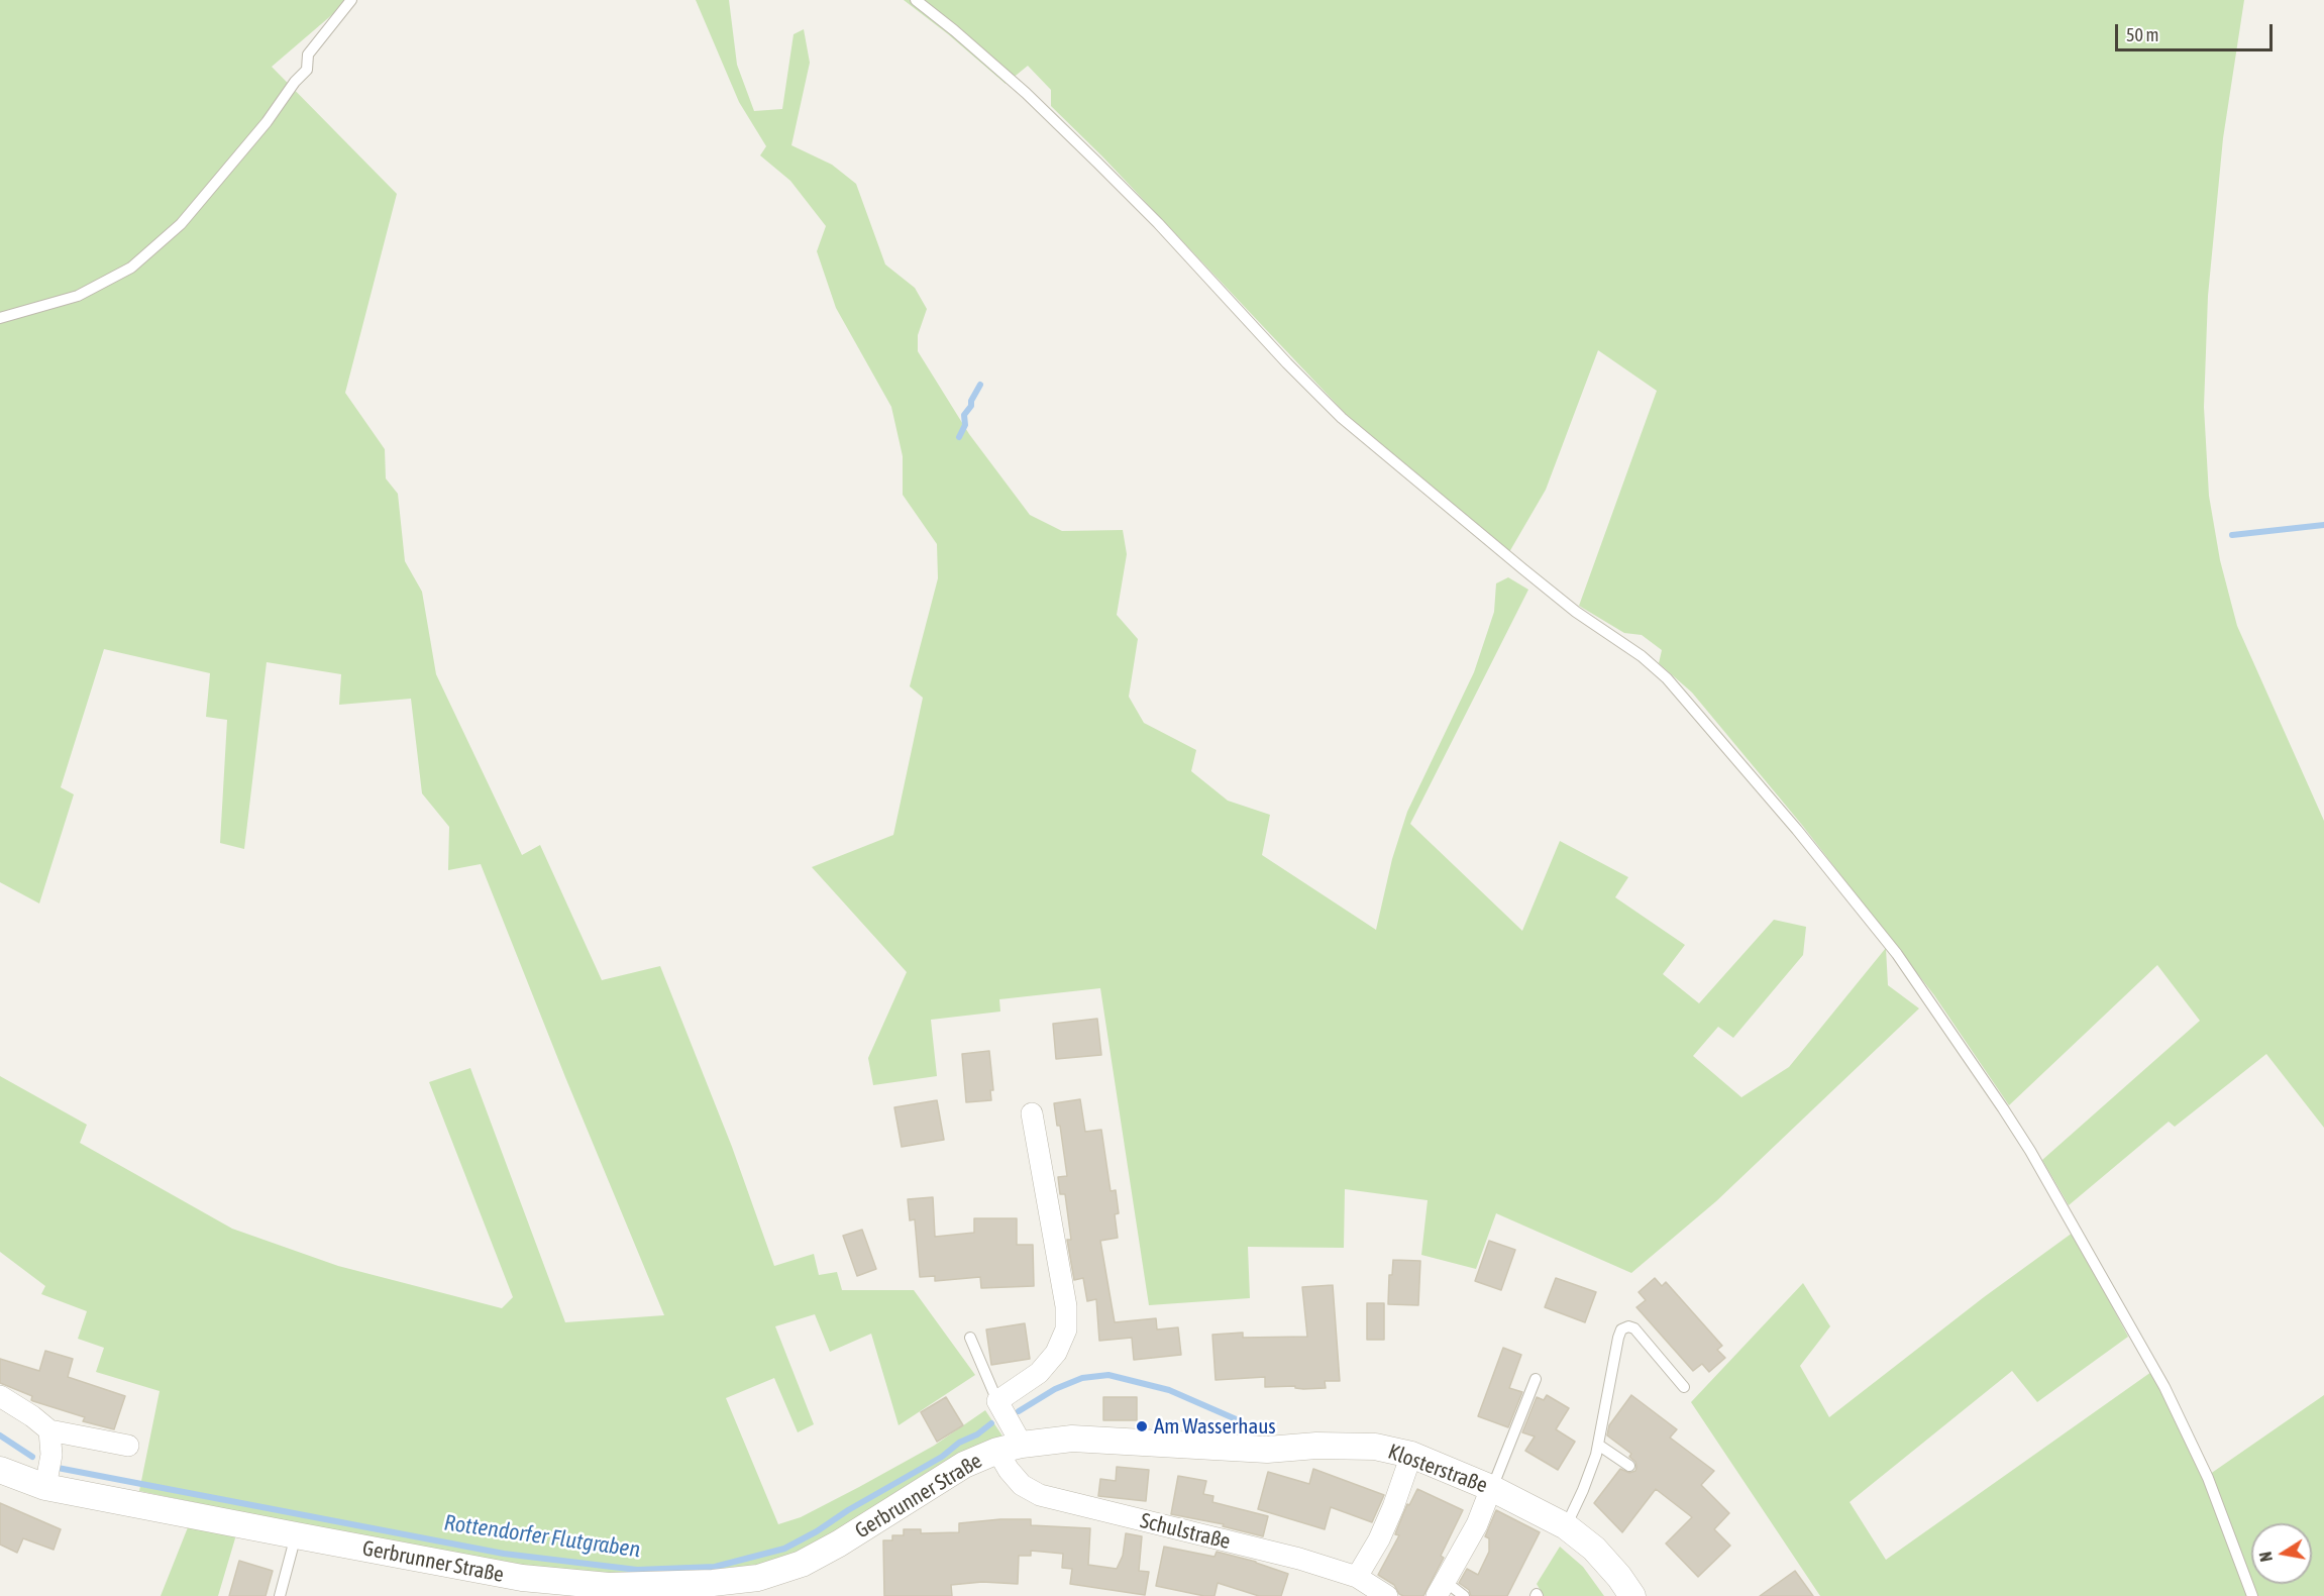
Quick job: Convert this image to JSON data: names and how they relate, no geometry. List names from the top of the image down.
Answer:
{
  "streets": {
    "street": ["Klosterstraße", "Gerbrunner Straße", "Schulstraße"]
  },
  "crossings": [
    ["Klosterstraße", "Gerbrunner Straße"],
    ["Klosterstraße", "Schulstraße"],
    ["Gerbrunner Straße", "Schulstraße"]
  ],
  "water": ["Rottendorfer Flutgraben"],
  "places": ["Am Wasserhaus"],
  "scale_bar": "50 m",
  "north": "left"
}
